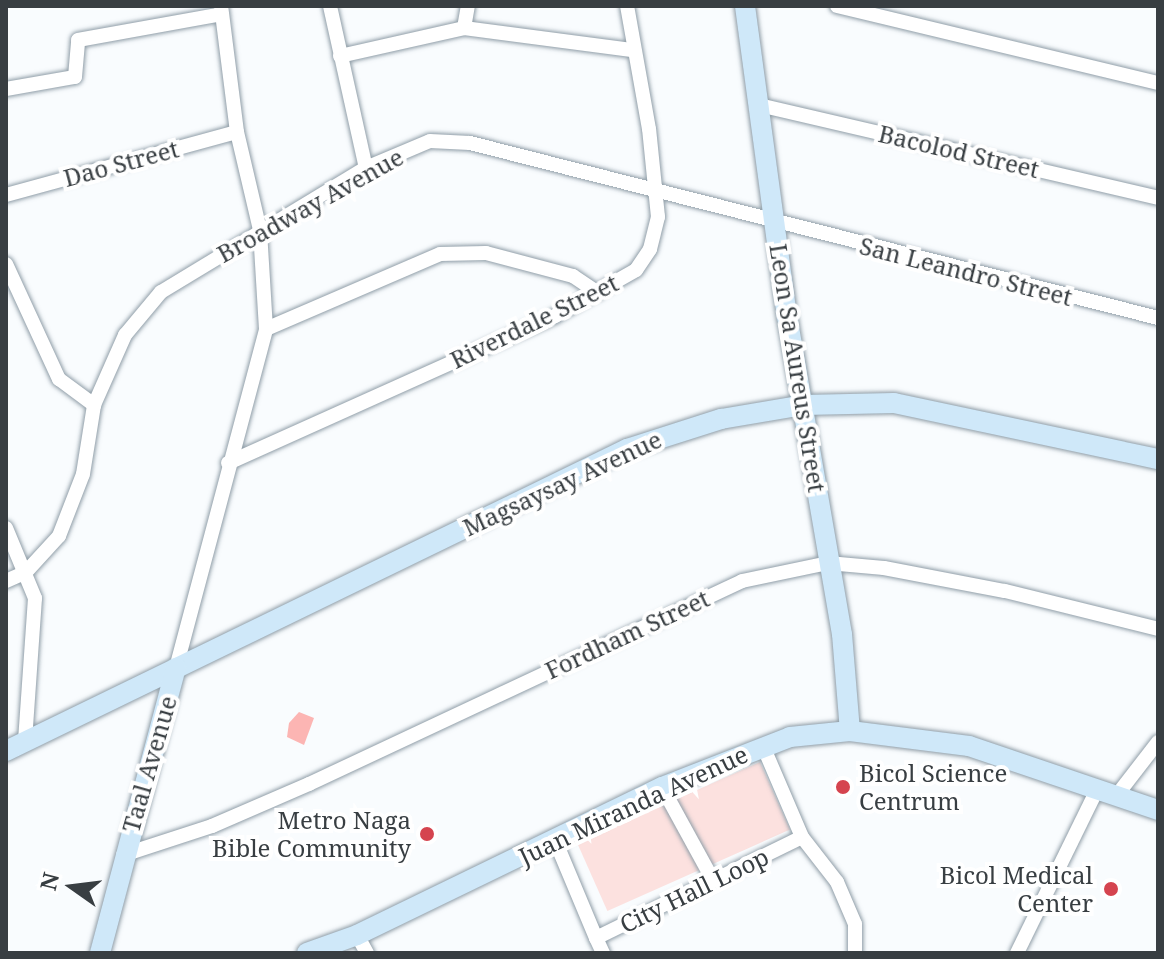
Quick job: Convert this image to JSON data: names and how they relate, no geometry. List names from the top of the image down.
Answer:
{
  "streets": {
    "street": [
      "Bacolod Street",
      "Dao Street",
      "Broadway Avenue",
      "San Leandro Street",
      "Riverdale Street",
      "Leon Sa Aureus Street",
      "Magsaysay Avenue",
      "Fordham Street",
      "Taal Avenue",
      "Juan Miranda Avenue",
      "City Hall Loop"
    ]
  },
  "crossings": [
    ["Bacolod Street", "Leon Sa Aureus Street"],
    ["Broadway Avenue", "San Leandro Street"],
    ["Broadway Avenue", "Riverdale Street"],
    ["Broadway Avenue", "Leon Sa Aureus Street"],
    ["San Leandro Street", "Leon Sa Aureus Street"],
    ["Leon Sa Aureus Street", "Magsaysay Avenue"],
    ["Leon Sa Aureus Street", "Fordham Street"],
    ["Leon Sa Aureus Street", "Juan Miranda Avenue"],
    ["Magsaysay Avenue", "Taal Avenue"],
    ["Fordham Street", "Taal Avenue"],
    ["Juan Miranda Avenue", "City Hall Loop"]
  ],
  "places": ["Bicol Science Centrum", "Metro Naga Bible Community", "Bicol Medical Center"],
  "north": "left"
}
